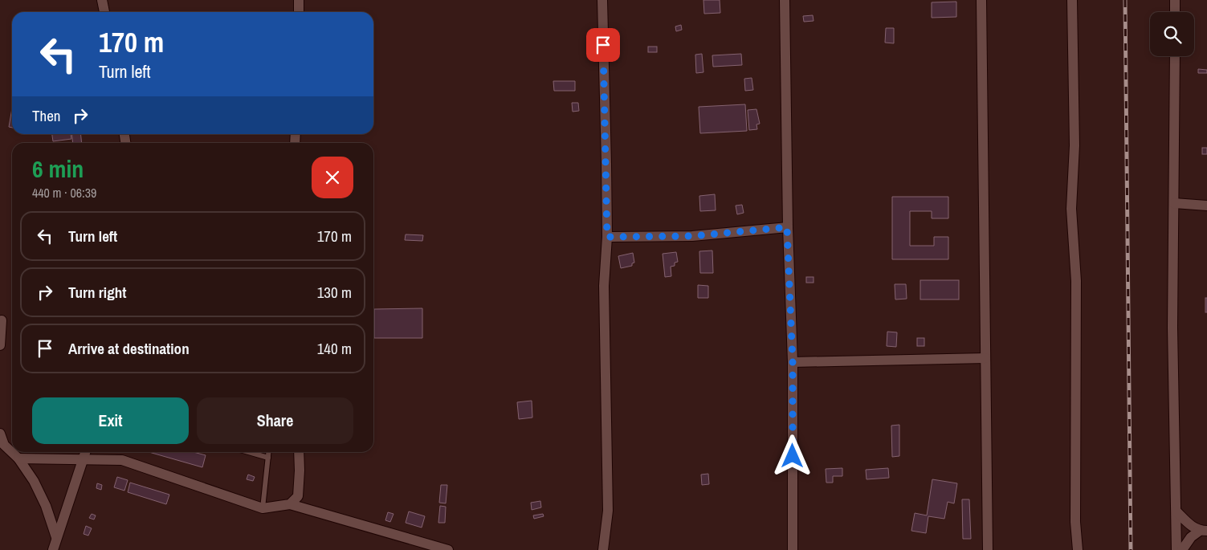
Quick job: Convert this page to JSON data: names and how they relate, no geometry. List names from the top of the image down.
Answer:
{
  "page": {
    "turn": ["170 m", "Turn left"],
    "then": "Then",
    "heading": ["6 min", "440 m · 06:39"],
    "list": [
      {
        "name": "Turn left",
        "value": "170 m"
      },
      {
        "name": "Turn right",
        "value": "130 m"
      },
      {
        "name": "Arrive at destination",
        "value": "140 m"
      }
    ],
    "buttons": ["Exit", "Share"]
  }
}
